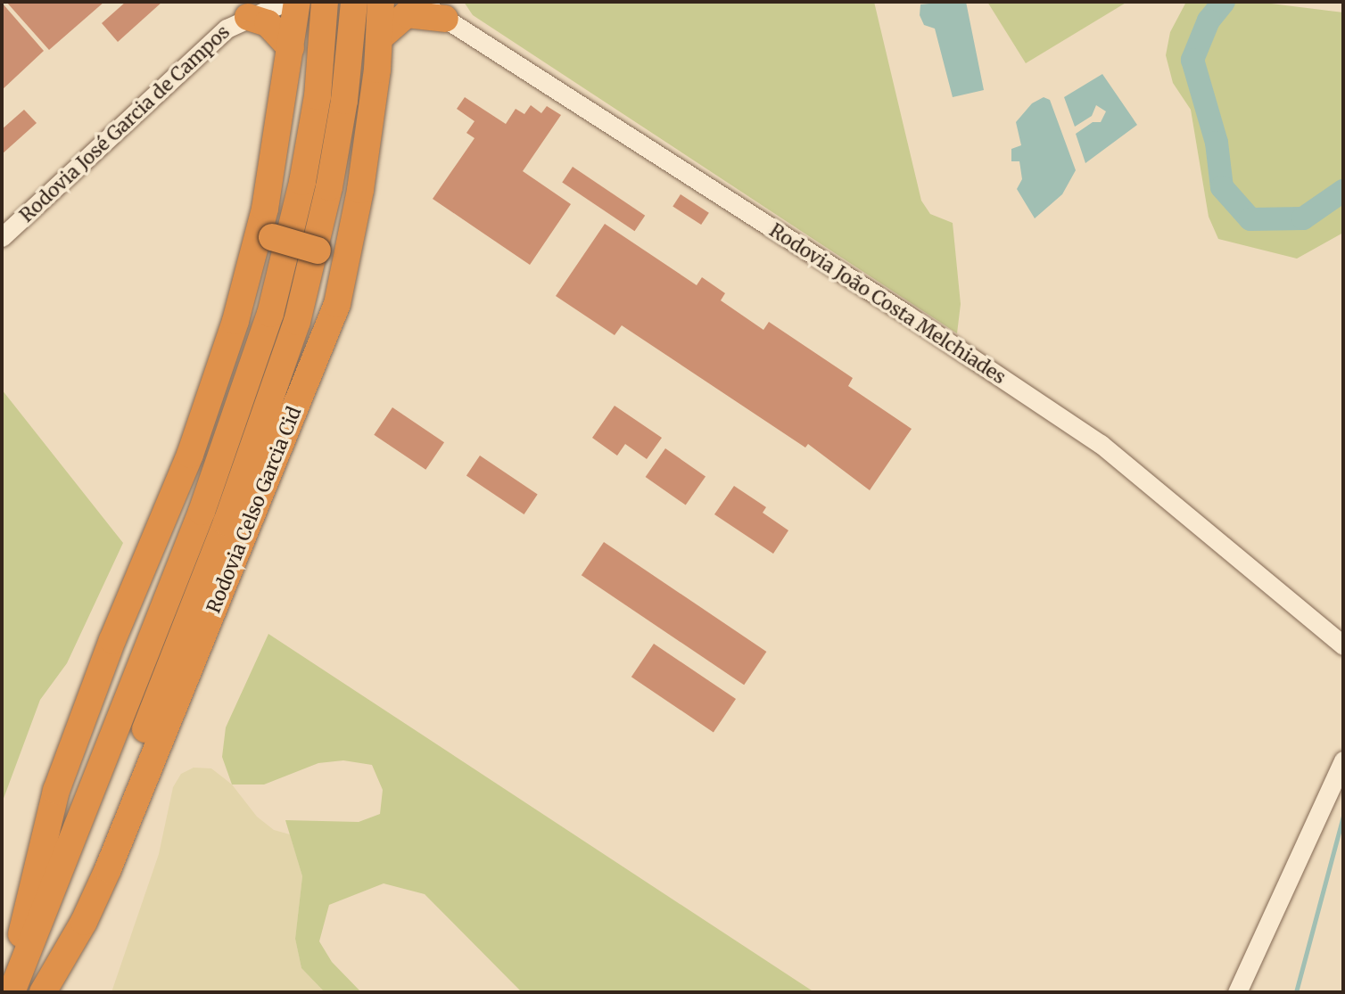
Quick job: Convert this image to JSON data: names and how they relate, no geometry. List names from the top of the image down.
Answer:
{
  "streets": {
    "highway": ["Rodovia Celso Garcia Cid"],
    "street": ["Rodovia José Garcia de Campos", "Rodovia João Costa Melchiades"]
  }
}
